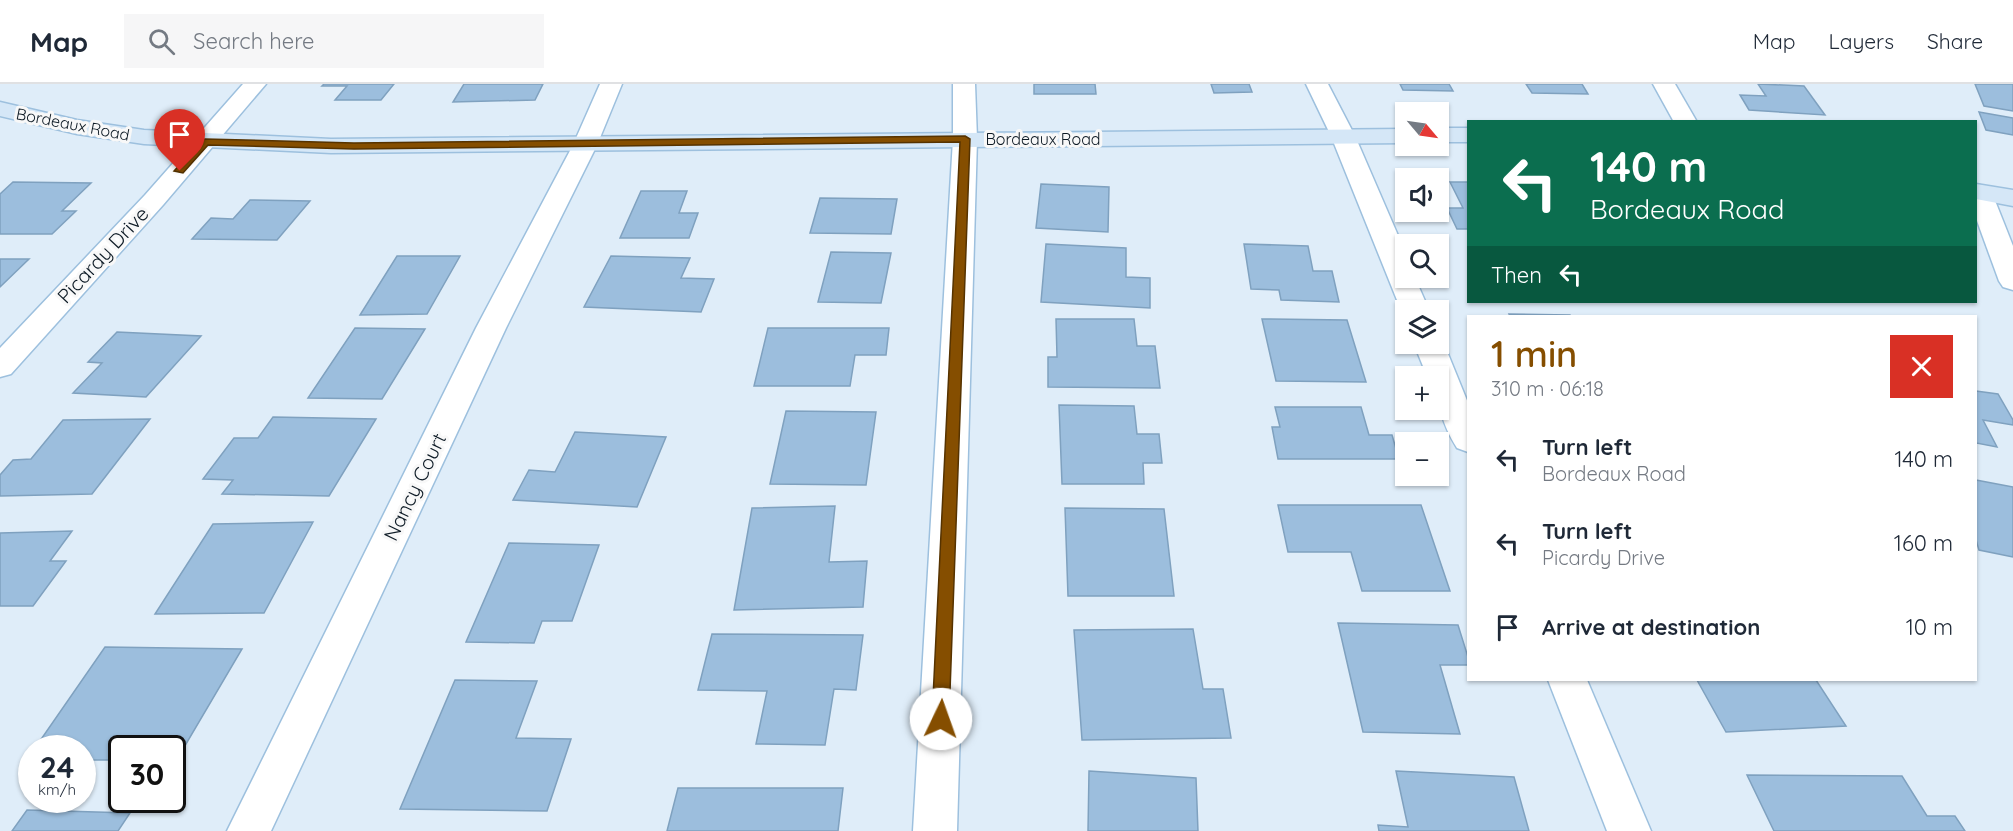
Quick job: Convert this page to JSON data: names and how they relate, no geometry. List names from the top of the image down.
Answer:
{
  "streets": {
    "street": ["Bordeaux Road", "Picardy Drive", "Nancy Court"]
  },
  "crossings": [
    ["Bordeaux Road", "Picardy Drive"],
    ["Bordeaux Road", "Nancy Court"]
  ],
  "north": "bottom right",
  "page": {
    "header": "Map",
    "search": "Search here",
    "nav": ["Map", "Layers", "Share"],
    "map_buttons": ["+", "−"],
    "turn": ["140 m", "Bordeaux Road"],
    "then": "Then",
    "heading": ["1 min", "310 m · 06:18"],
    "list": [
      {
        "name": "Turn left",
        "note": "Bordeaux Road",
        "value": "140 m"
      },
      {
        "name": "Turn left",
        "note": "Picardy Drive",
        "value": "160 m"
      },
      {
        "name": "Arrive at destination",
        "value": "10 m"
      }
    ],
    "speed": "24 km/h",
    "limit": "30"
  }
}
